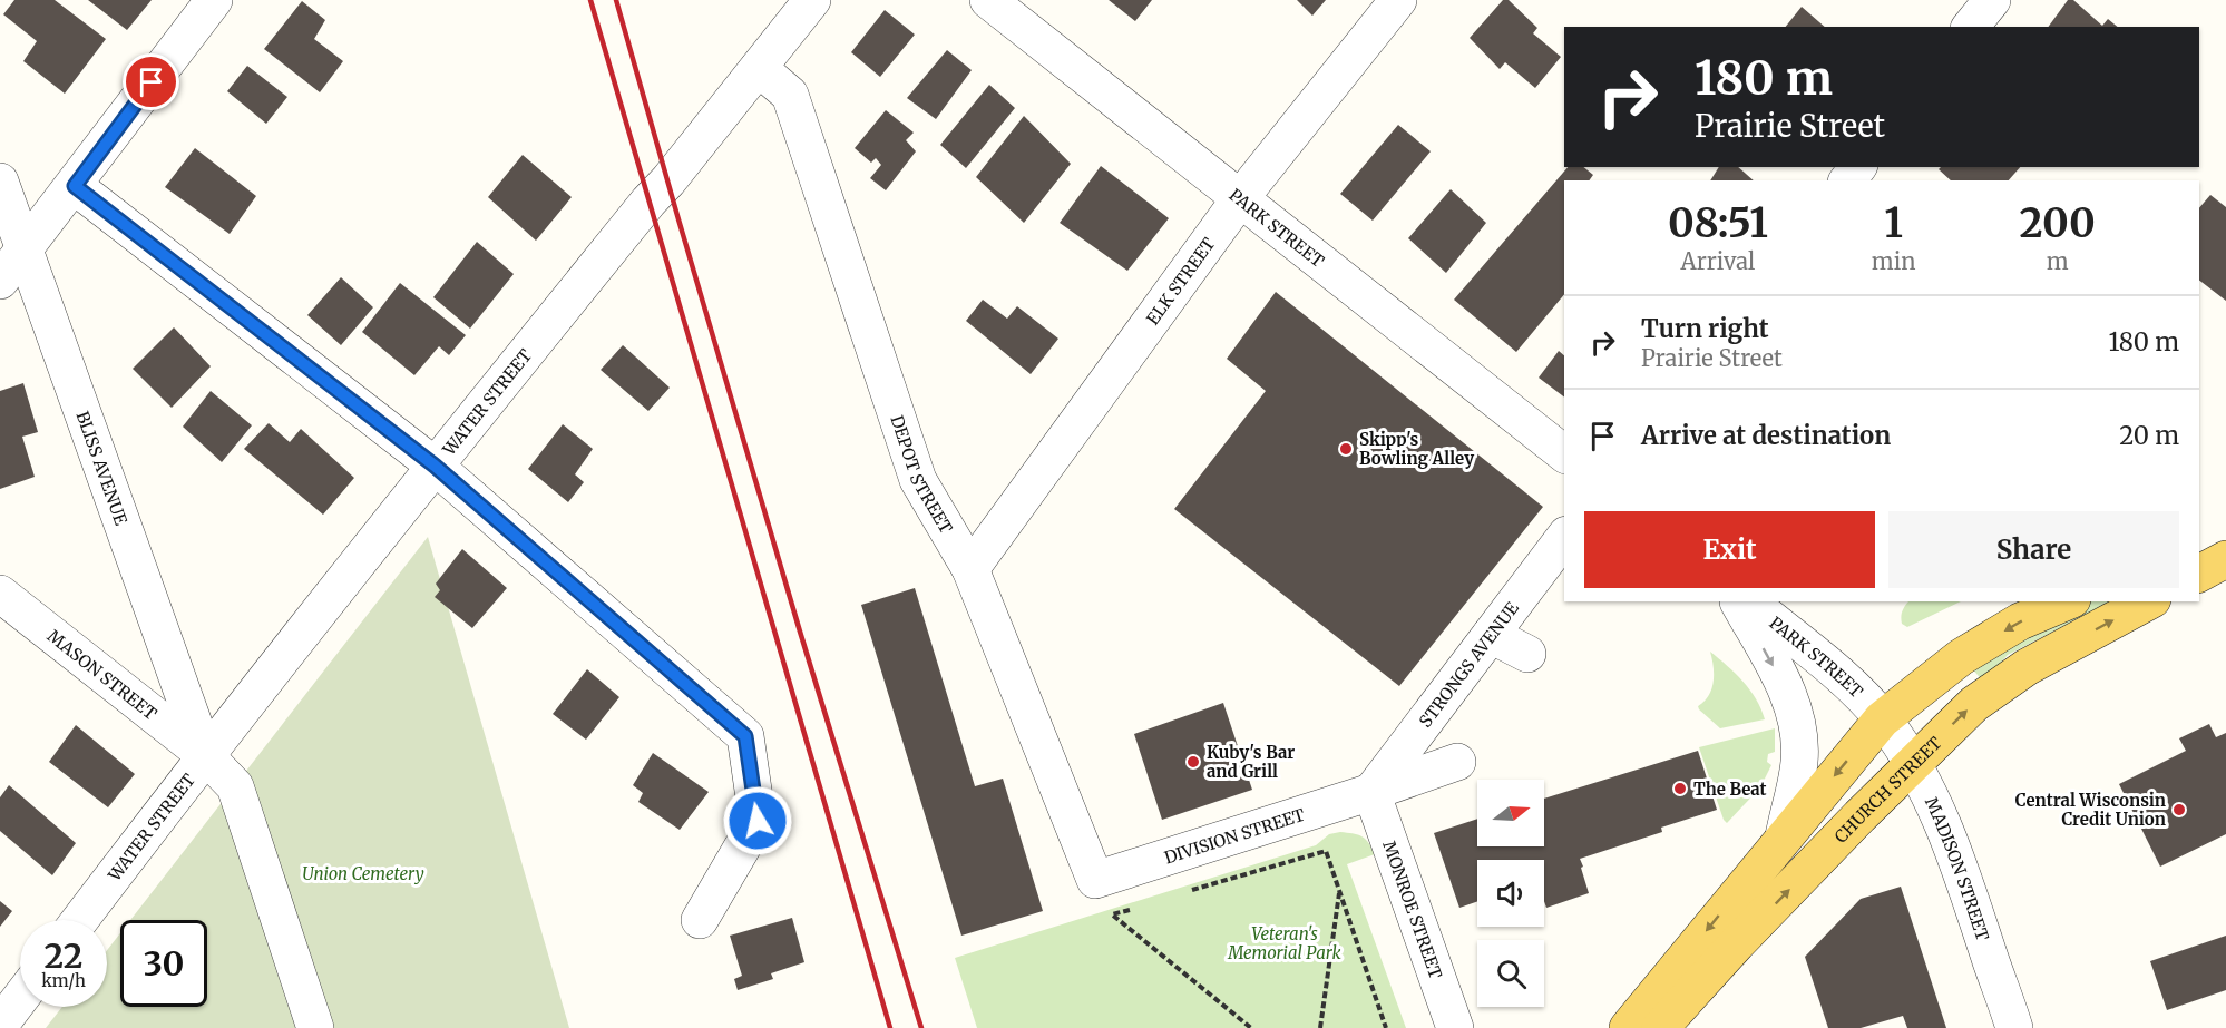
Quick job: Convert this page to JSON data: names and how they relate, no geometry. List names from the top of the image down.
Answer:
{
  "streets": {
    "main road": ["CHURCH STREET"],
    "street": [
      "PARK STREET",
      "ELK STREET",
      "WATER STREET",
      "BLISS AVENUE",
      "DEPOT STREET",
      "STRONGS AVENUE",
      "MASON STREET",
      "DIVISION STREET",
      "MADISON STREET",
      "MONROE STREET"
    ]
  },
  "crossings": [
    ["PARK STREET", "ELK STREET"],
    ["PARK STREET", "MADISON STREET"],
    ["ELK STREET", "DEPOT STREET"],
    ["WATER STREET", "BLISS AVENUE"],
    ["WATER STREET", "DEPOT STREET"],
    ["WATER STREET", "MASON STREET"],
    ["BLISS AVENUE", "MASON STREET"],
    ["DEPOT STREET", "DIVISION STREET"],
    ["STRONGS AVENUE", "DIVISION STREET"],
    ["STRONGS AVENUE", "MONROE STREET"],
    ["CHURCH STREET", "MADISON STREET"],
    ["DIVISION STREET", "MONROE STREET"]
  ],
  "parks": ["Union Cemetery", "Veteran's Memorial Park"],
  "places": [
    "Skipp's Bowling Alley",
    "Kuby's Bar and Grill",
    "The Beat",
    "Central Wisconsin Credit Union"
  ],
  "north": "right",
  "page": {
    "turn": ["180 m", "Prairie Street"],
    "eta": [
      "08:51",
      "Arrival",
      "1",
      "min",
      "200",
      "m"
    ],
    "list": [
      {
        "name": "Turn right",
        "note": "Prairie Street",
        "value": "180 m"
      },
      {
        "name": "Arrive at destination",
        "value": "20 m"
      }
    ],
    "buttons": ["Exit", "Share"],
    "speed": "22 km/h",
    "limit": "30"
  }
}
